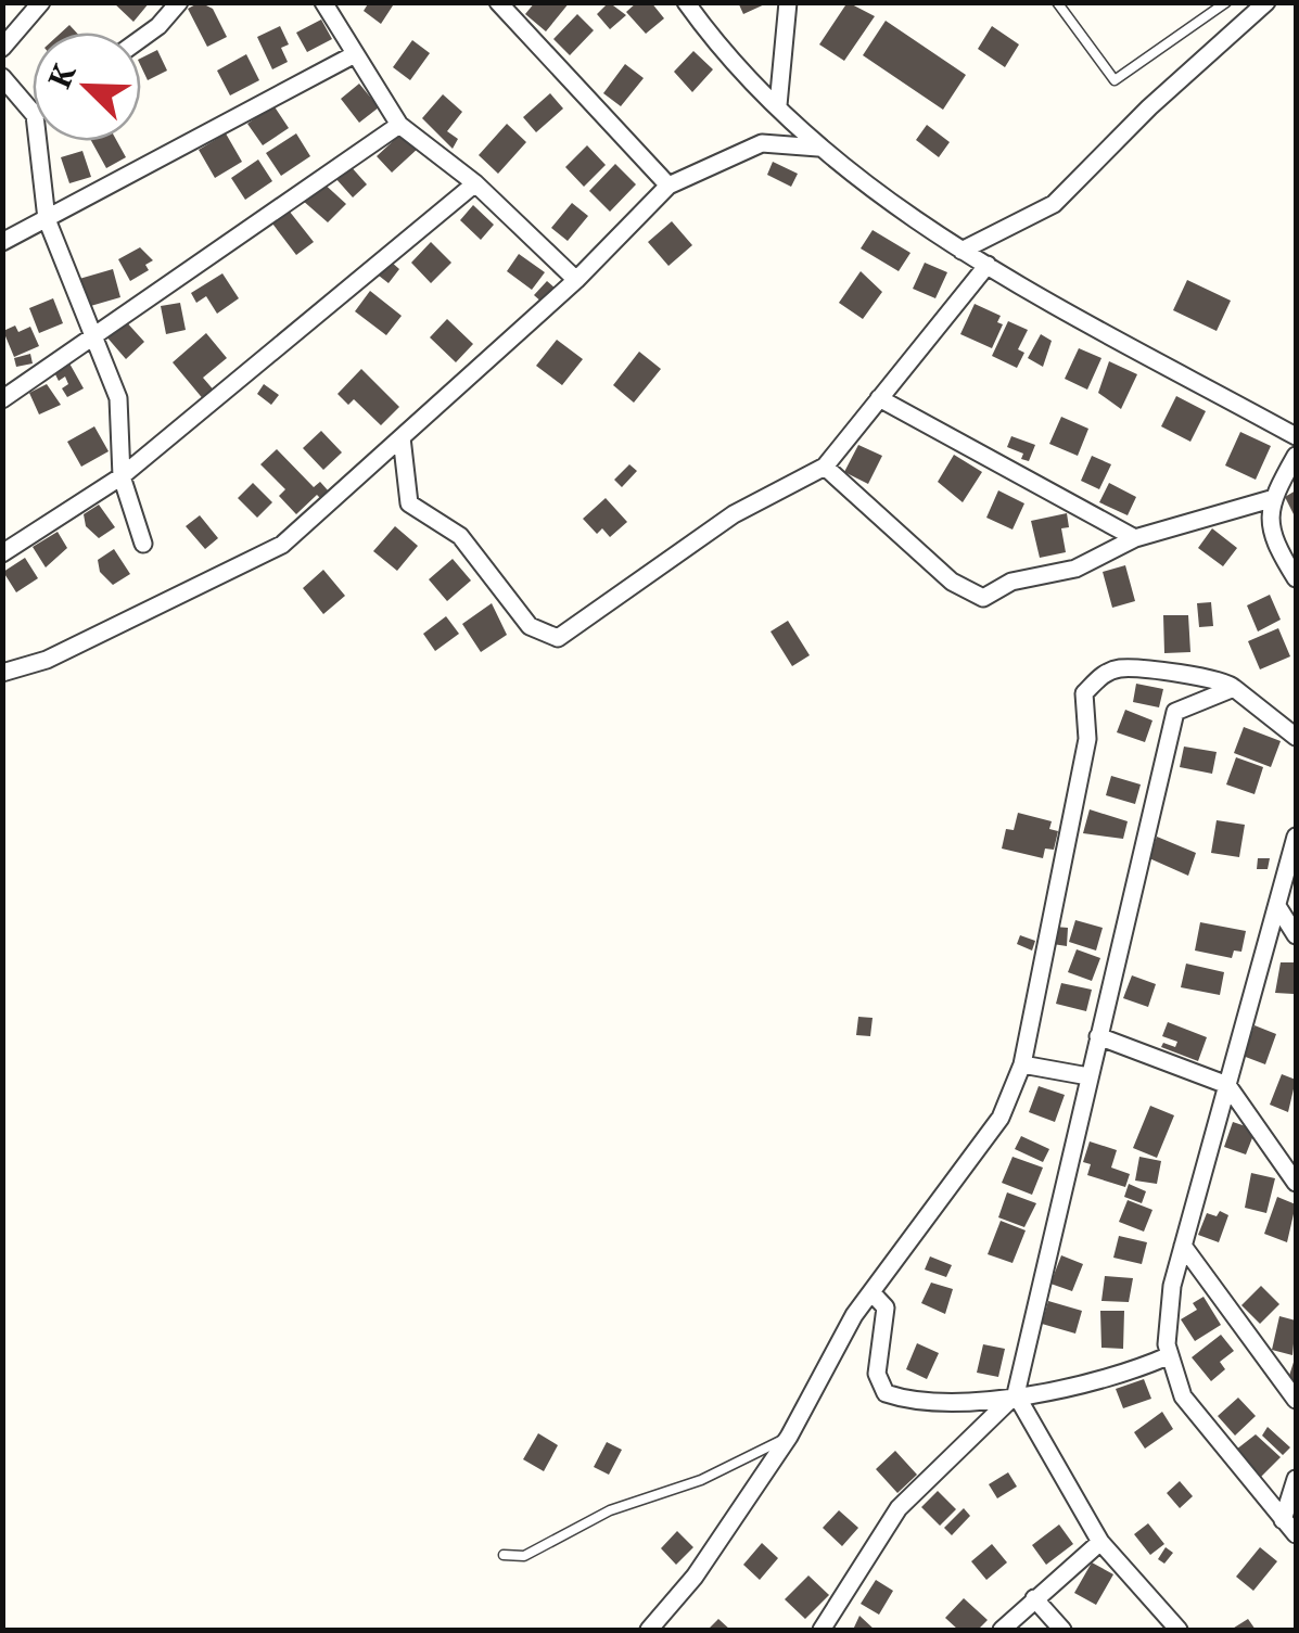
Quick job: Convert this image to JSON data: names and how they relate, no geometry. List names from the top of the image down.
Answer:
{
  "north": "top left"
}
